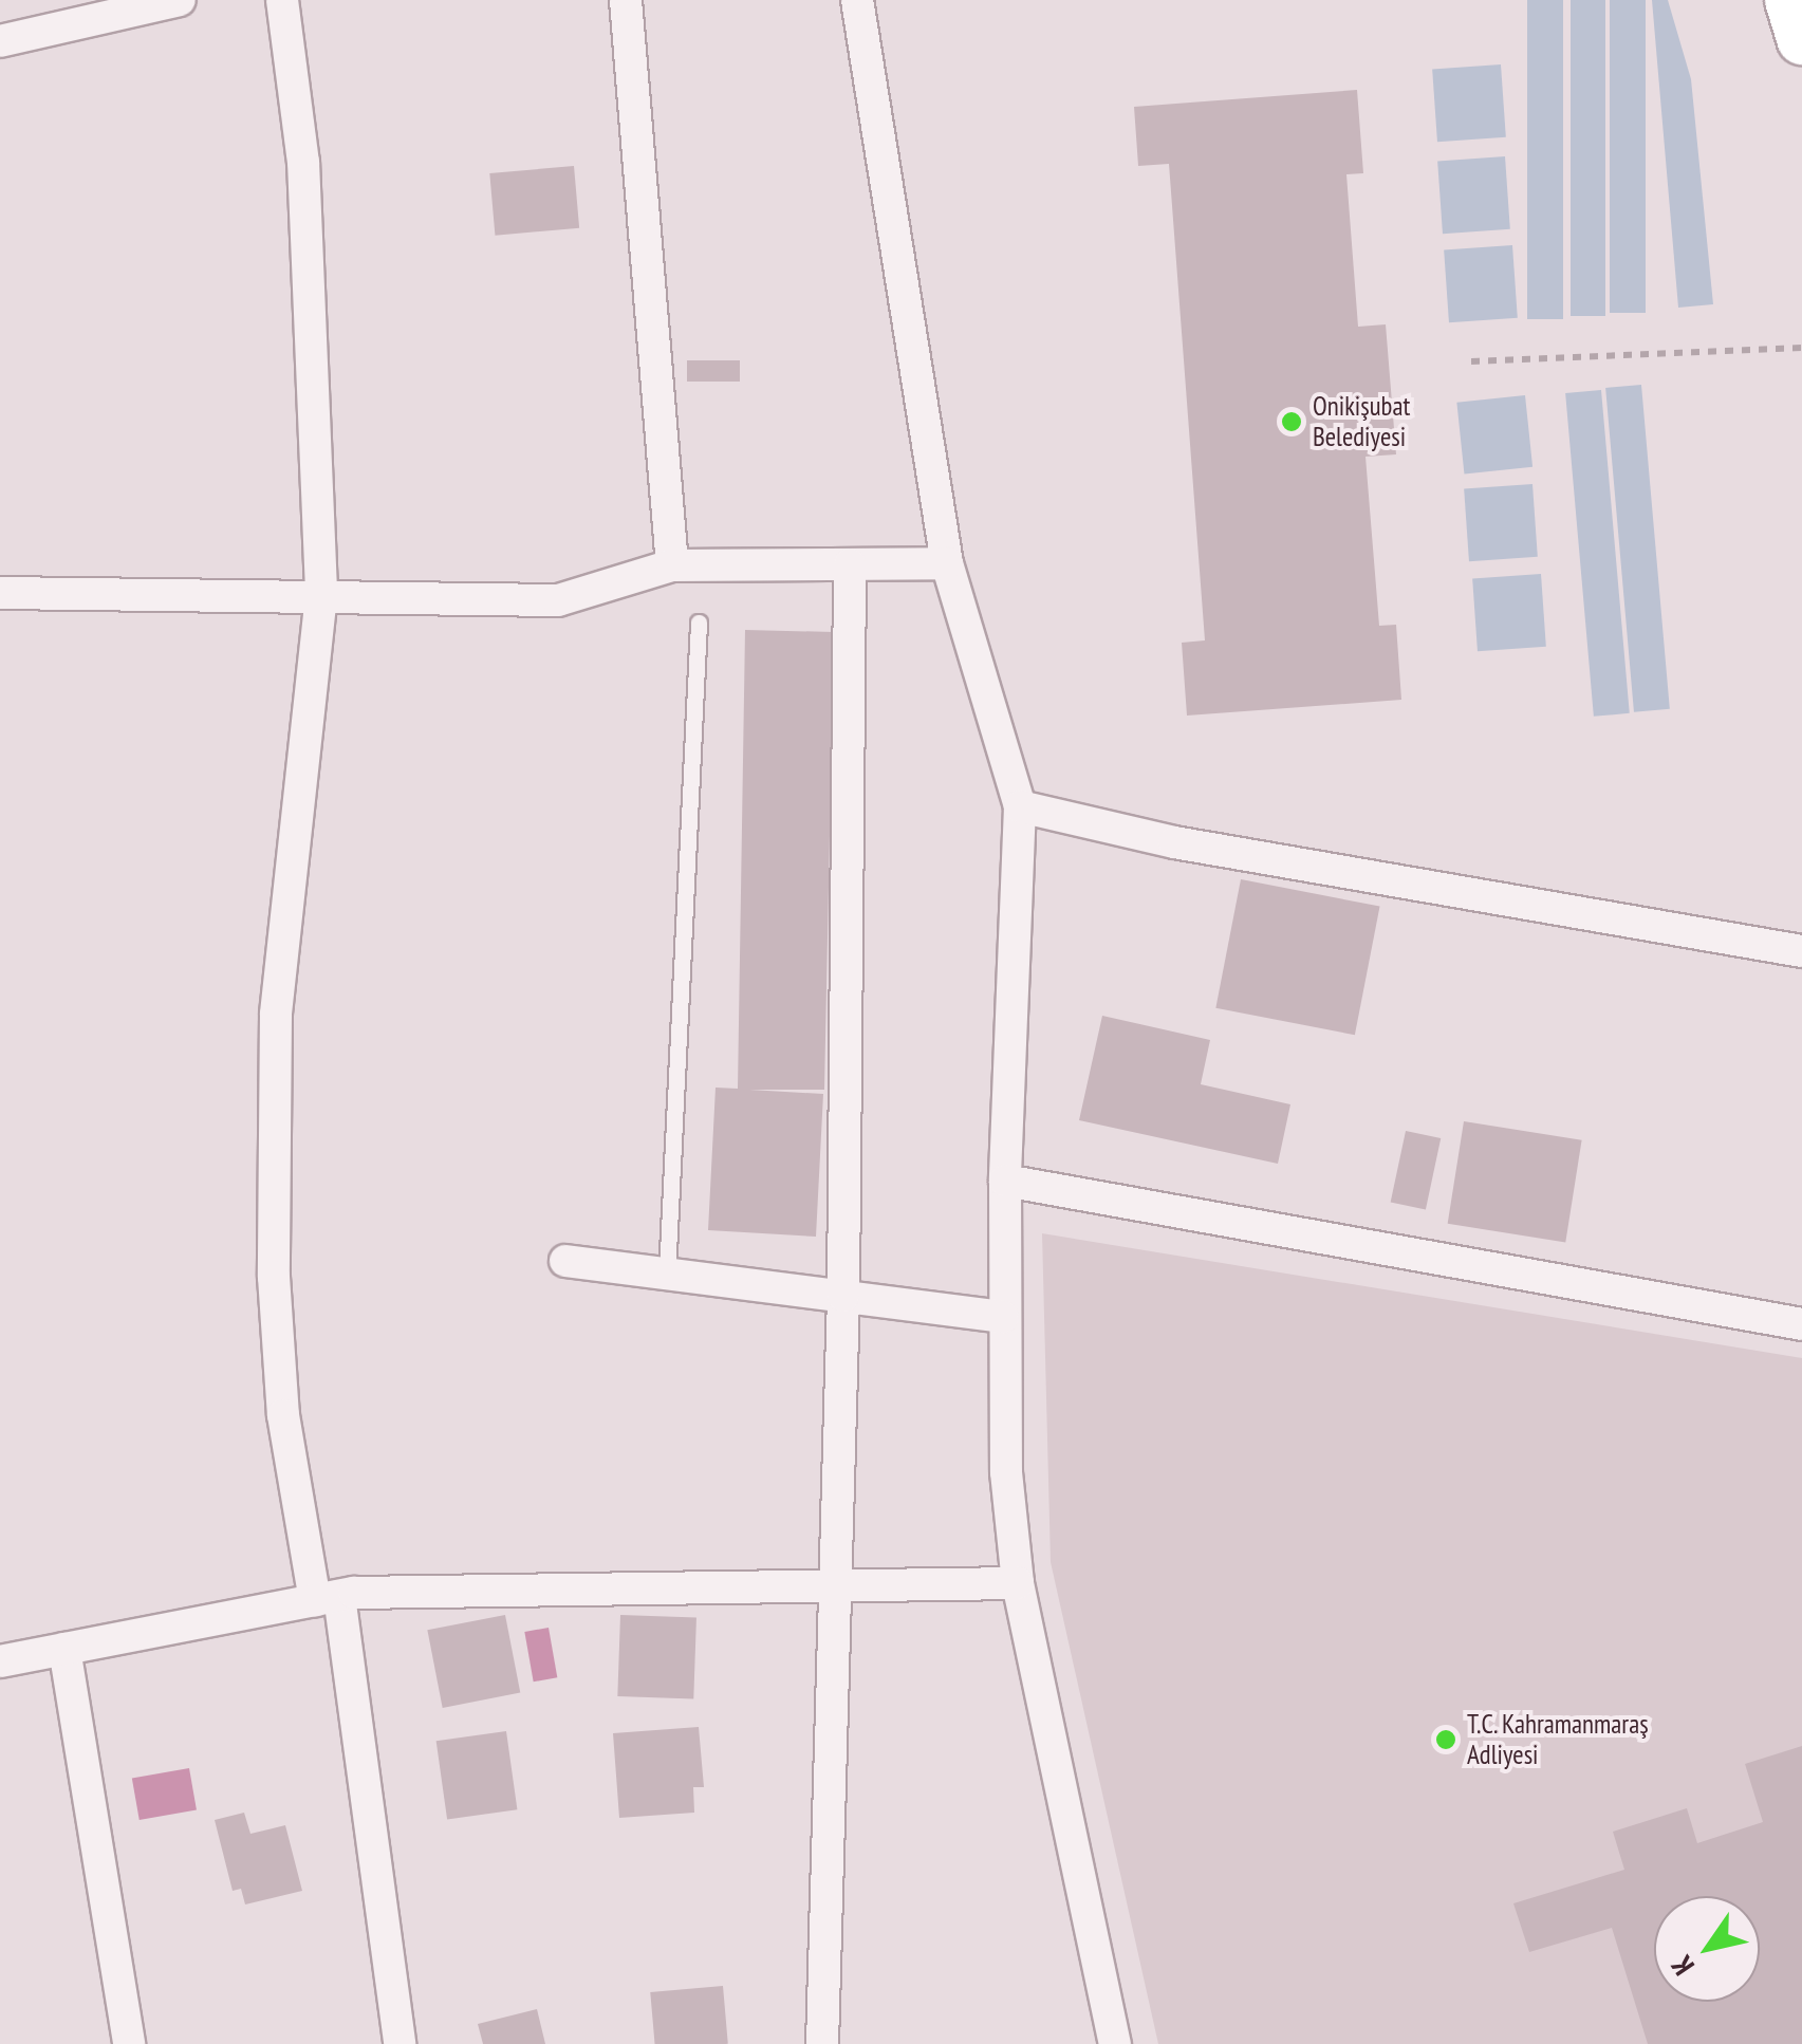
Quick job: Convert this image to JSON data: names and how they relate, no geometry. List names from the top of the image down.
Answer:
{
  "places": ["Onikişubat Belediyesi", "T.C. Kahramanmaraş Adliyesi"],
  "north": "bottom left"
}
